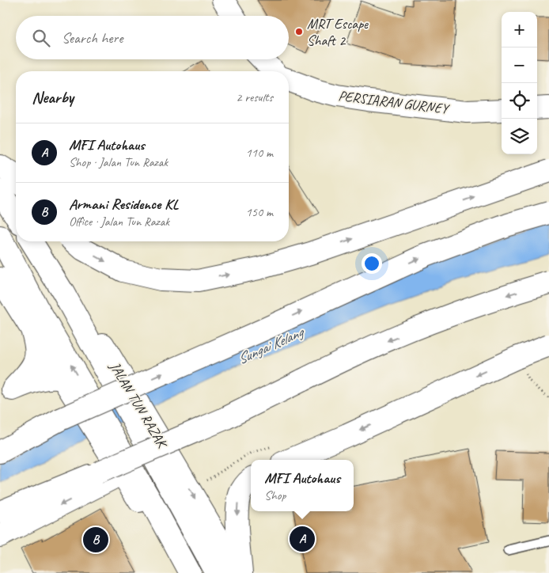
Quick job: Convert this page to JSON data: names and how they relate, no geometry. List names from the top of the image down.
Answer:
{
  "streets": {
    "main road": ["PERSIARAN GURNEY", "JALAN TUN RAZAK"]
  },
  "water": ["Sungai Kelang"],
  "places": ["MRT Escape Shaft 2"],
  "page": {
    "map_buttons": ["+", "−"],
    "search": "Search here",
    "heading": ["Nearby", "2 results"],
    "list": [
      {
        "mark": "A",
        "name": "MFI Autohaus",
        "note": "Shop · Jalan Tun Razak",
        "value": "110 m"
      },
      {
        "mark": "B",
        "name": "Armani Residence KL",
        "note": "Office · Jalan Tun Razak",
        "value": "150 m"
      }
    ],
    "popup": ["MFI Autohaus", "Shop"],
    "pins": ["A", "B"]
  }
}
